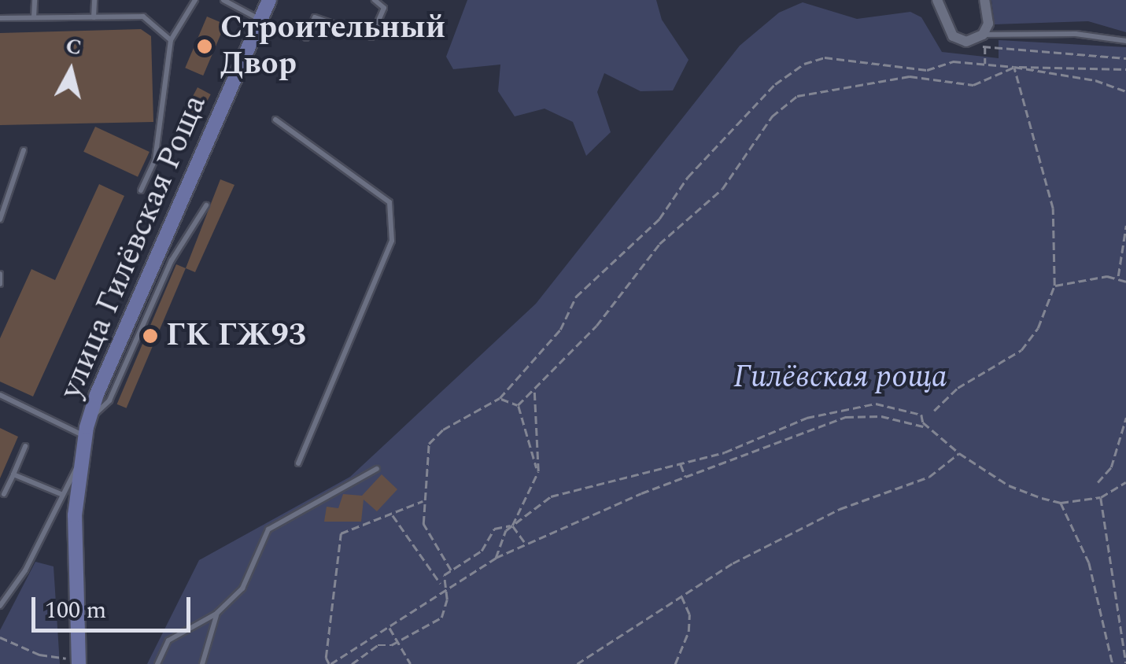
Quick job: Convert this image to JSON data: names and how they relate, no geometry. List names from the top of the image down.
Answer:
{
  "streets": {
    "street": ["улица Гилёвская Роща"]
  },
  "parks": ["Гилёвская роща"],
  "places": ["Строительный Двор", "ГК ГЖ93"],
  "scale_bar": "100 m",
  "north": "top"
}
